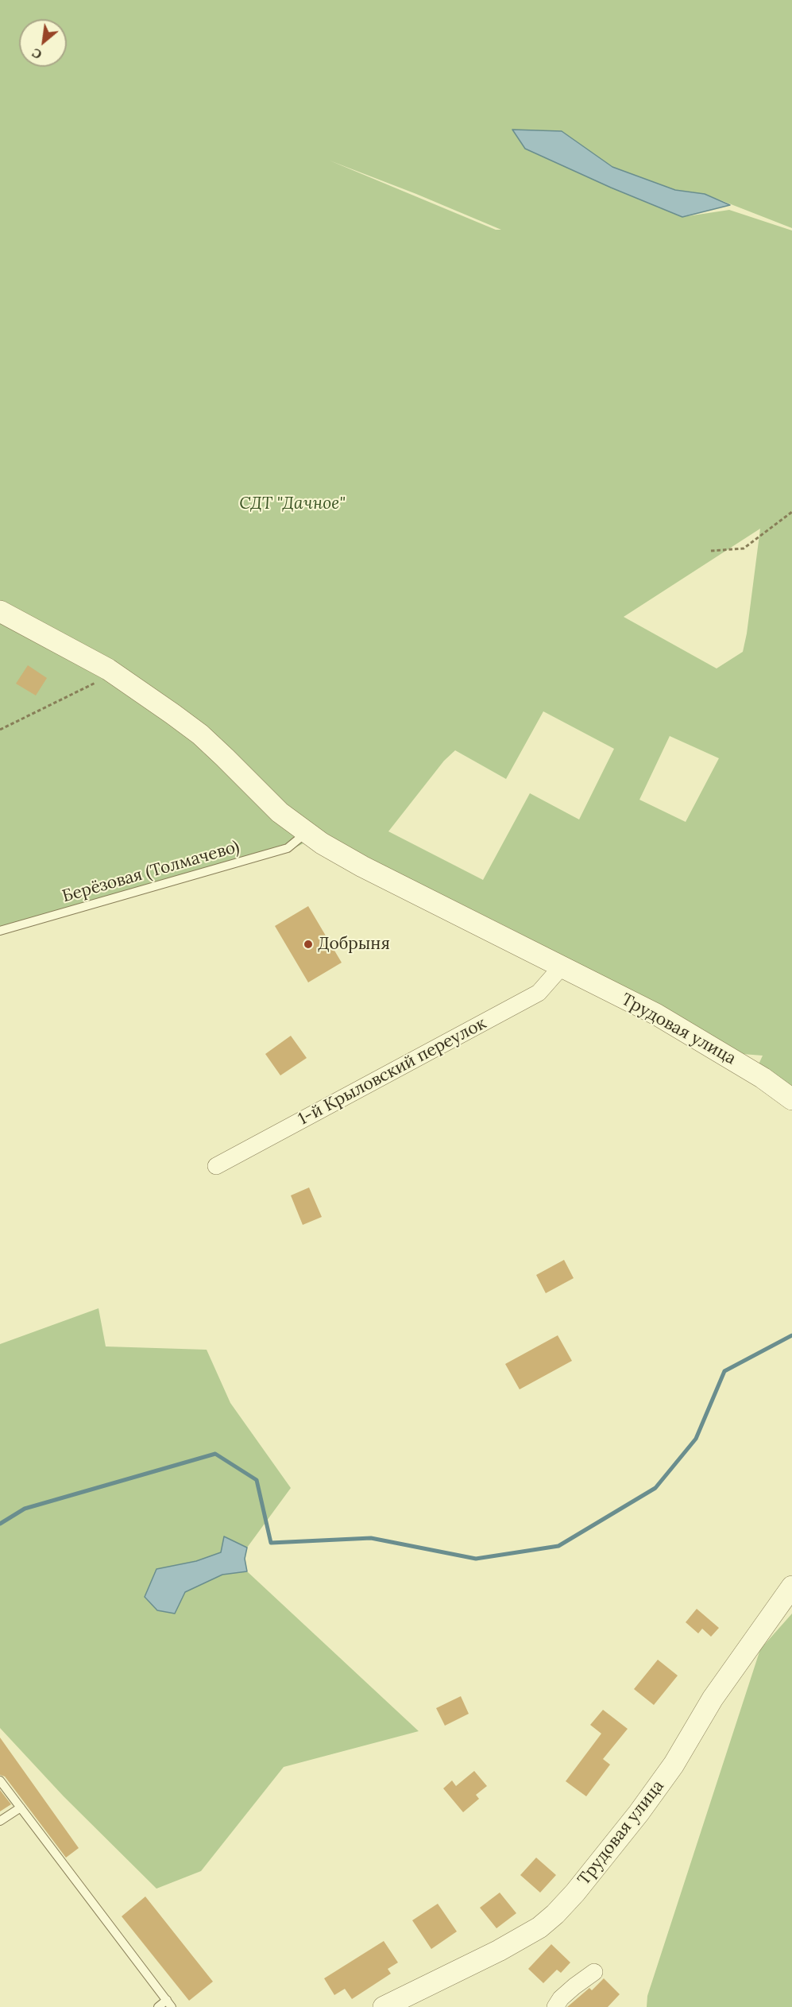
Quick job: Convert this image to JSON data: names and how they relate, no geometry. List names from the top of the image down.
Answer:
{
  "streets": {
    "street": ["Трудовая улица", "1-й Крыловский переулок"],
    "lane": ["Берёзовая (Толмачево)"]
  },
  "crossings": [
    ["Берёзовая (Толмачево)", "Трудовая улица"],
    ["Трудовая улица", "1-й Крыловский переулок"]
  ],
  "parks": ["СДТ \"Дачное\""],
  "places": ["Добрыня"],
  "north": "bottom left"
}
